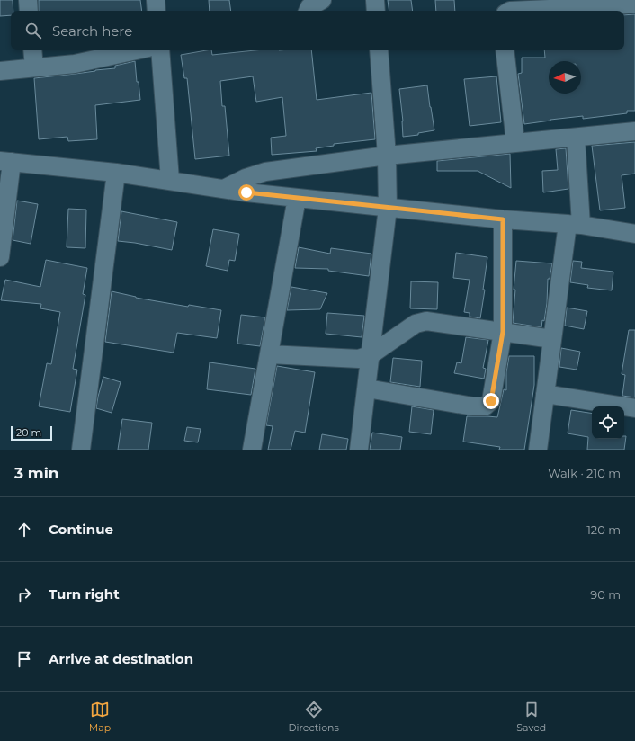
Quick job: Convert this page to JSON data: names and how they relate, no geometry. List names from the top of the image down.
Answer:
{
  "scale_bar": "20 m",
  "north": "left",
  "page": {
    "search": "Search here",
    "scale": "20 m",
    "heading": ["3 min", "Walk · 210 m"],
    "list": [
      ["Continue", "120 m"],
      ["Turn right", "90 m"],
      "Arrive at destination"
    ],
    "nav": ["Map", "Directions", "Saved"]
  }
}
